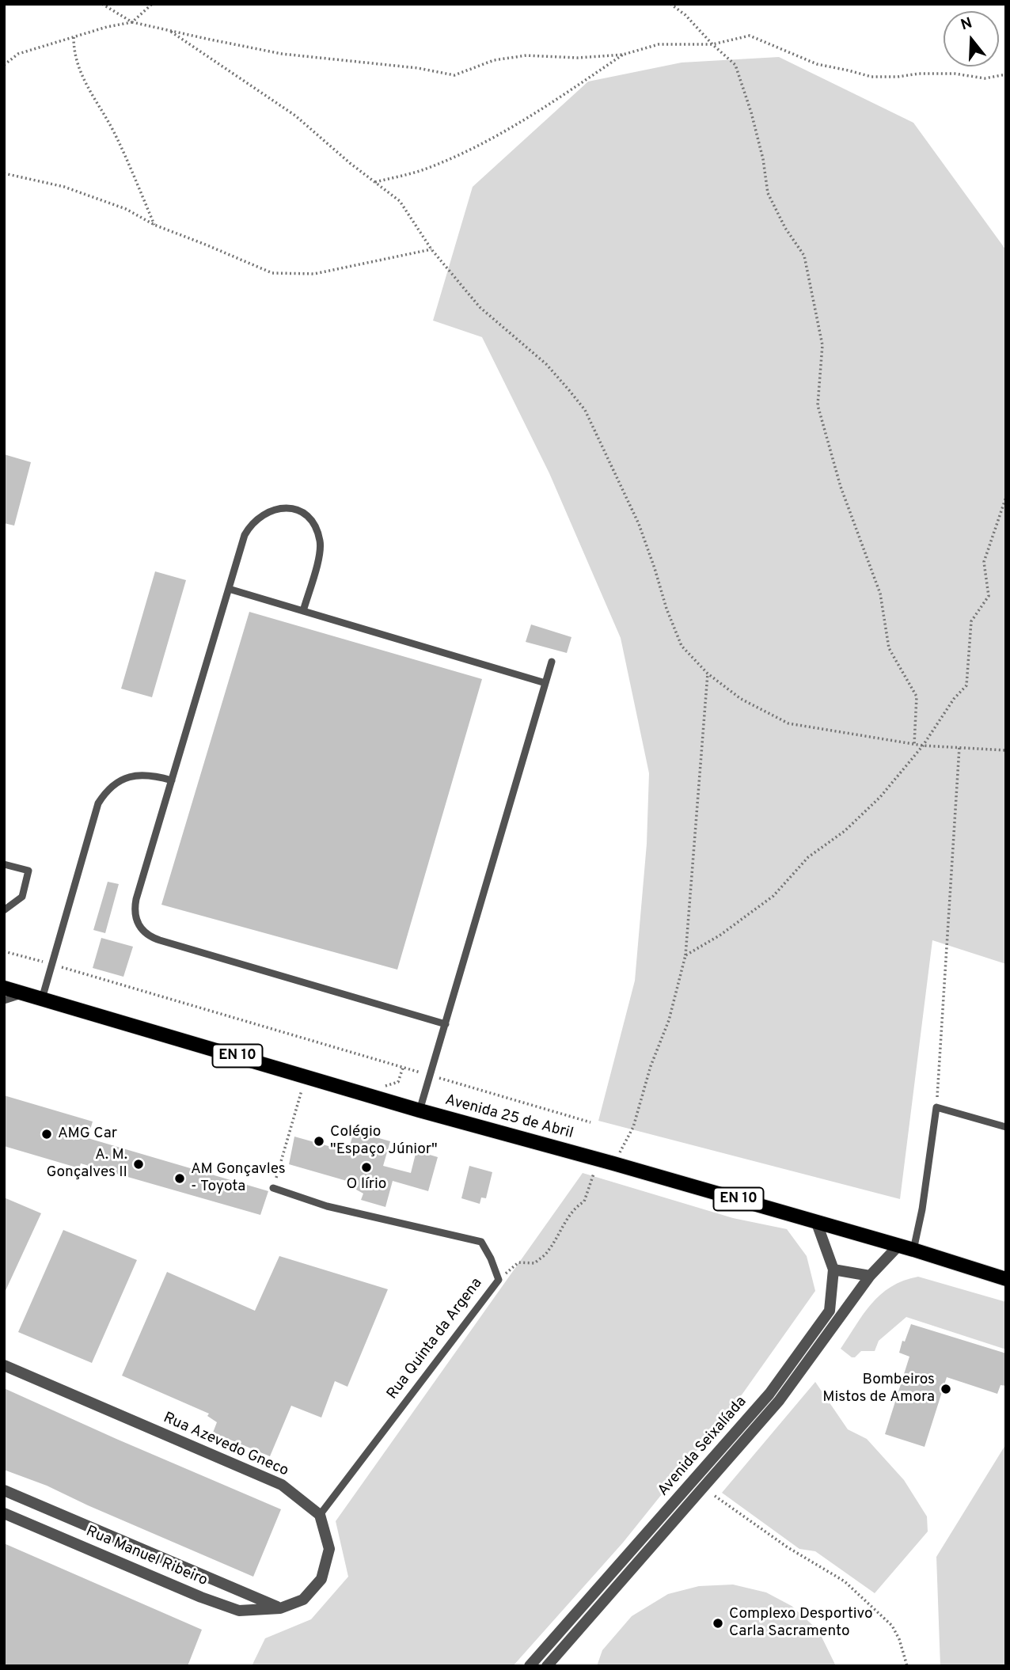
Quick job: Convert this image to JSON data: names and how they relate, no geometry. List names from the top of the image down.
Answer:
{
  "streets": {
    "main road": ["EN 10", "Avenida 25 de Abril"],
    "street": ["Rua Azevedo Gneco", "Avenida Seixalíada", "Rua Manuel Ribeiro"],
    "lane": ["Rua Quinta da Argena"]
  },
  "crossings": [
    ["Avenida 25 de Abril", "Avenida Seixalíada"],
    ["Rua Quinta da Argena", "Rua Azevedo Gneco"]
  ],
  "places": [
    "AMG Car",
    "Colégio \"Espaço Júnior\"",
    "A. M. Gonçalves II",
    "O lírio",
    "AM Gonçavles - Toyota",
    "Bombeiros Mistos de Amora",
    "Complexo Desportivo Carla Sacramento"
  ],
  "north": "top"
}
